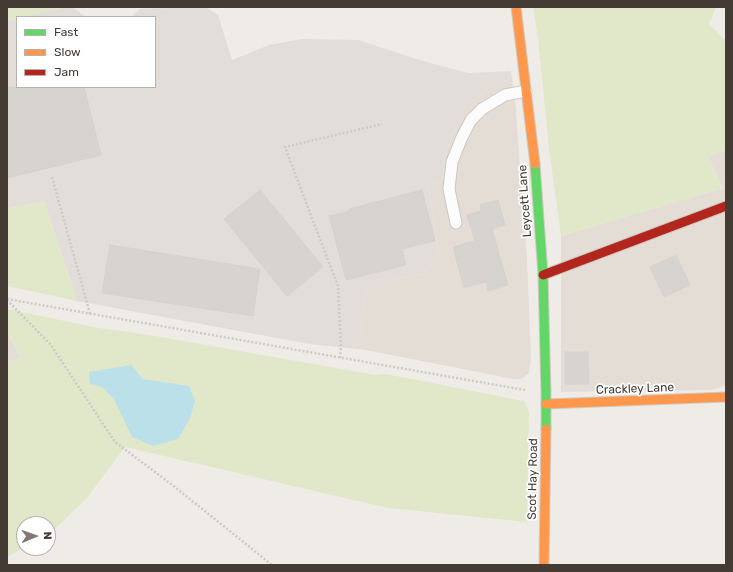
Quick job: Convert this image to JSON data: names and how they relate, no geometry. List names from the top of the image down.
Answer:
{
  "streets": {
    "street": ["Leycett Lane", "Crackley Lane", "Scot Hay Road"]
  },
  "crossings": [
    ["Leycett Lane", "Scot Hay Road"],
    ["Crackley Lane", "Scot Hay Road"]
  ],
  "legend": ["Fast", "Slow", "Jam"],
  "north": "right"
}
